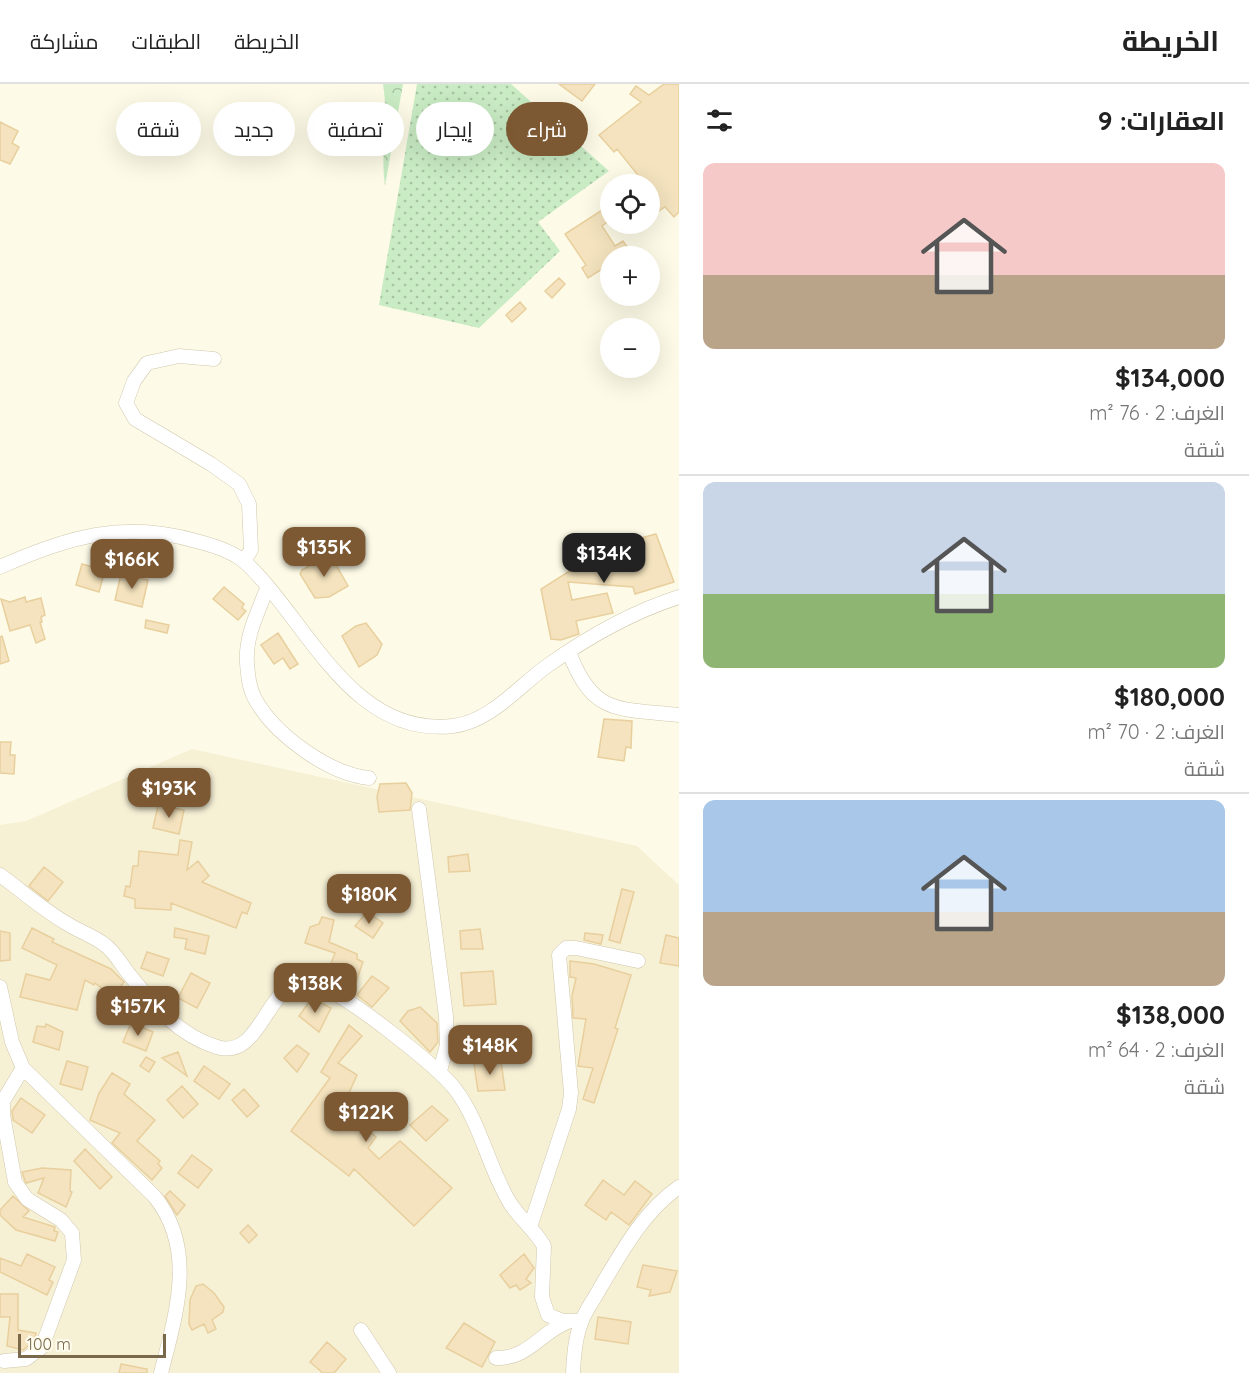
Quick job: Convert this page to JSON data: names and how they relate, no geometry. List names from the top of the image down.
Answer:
{
  "scale_bar": "100 m",
  "page": {
    "header": "الخريطة",
    "nav": ["الخريطة", "الطبقات", "مشاركة"],
    "heading": "العقارات: 9",
    "chip": [
      "شراء",
      "إيجار",
      "تصفية",
      "جديد",
      "شقة"
    ],
    "list": [
      {
        "name": "$134,000",
        "note": "الغرف: 2 · 76 m² · شقة"
      },
      {
        "name": "$180,000",
        "note": "الغرف: 2 · 70 m² · شقة"
      },
      {
        "name": "$138,000",
        "note": "الغرف: 2 · 64 m² · شقة"
      }
    ],
    "map_buttons": ["+", "−"],
    "price": [
      "$135K",
      "$134K",
      "$166K",
      "$193K",
      "$180K",
      "$138K",
      "$157K",
      "$148K",
      "$122K"
    ],
    "scale": "100 m"
  }
}
